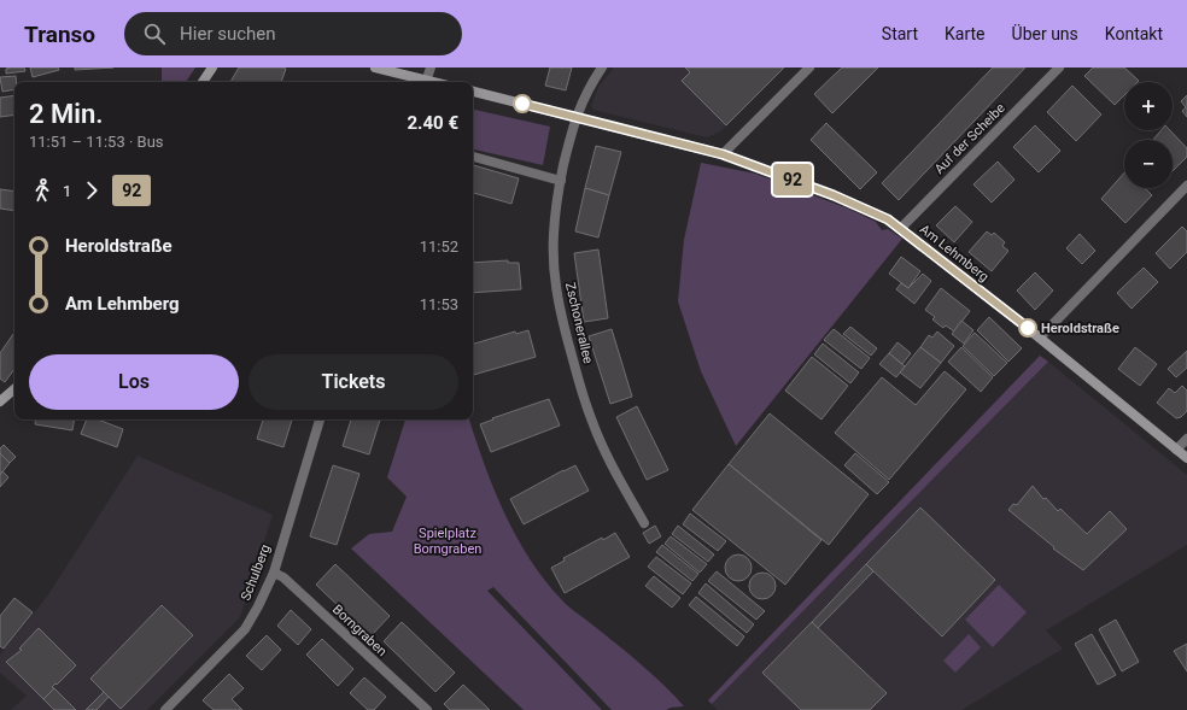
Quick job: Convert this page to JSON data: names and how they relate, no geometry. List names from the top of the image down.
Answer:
{
  "streets": {
    "street": [
      "Auf der Scheibe",
      "Am Lehmberg",
      "Zschonerallee",
      "Schulberg",
      "Borngraben"
    ]
  },
  "crossings": [
    ["Auf der Scheibe", "Am Lehmberg"],
    ["Am Lehmberg", "Zschonerallee"],
    ["Schulberg", "Borngraben"]
  ],
  "parks": ["Spielplatz Borngraben"],
  "places": ["Heroldstraße"],
  "lines": ["bus line 92"],
  "page": {
    "header": "Transo",
    "search": "Hier suchen",
    "nav": [
      "Start",
      "Karte",
      "Über uns",
      "Kontakt"
    ],
    "on_map": "92",
    "map_buttons": ["+", "−"],
    "heading": ["2 Min.", "11:51 – 11:53 · Bus", "2.40 €"],
    "legs": ["1", "92"],
    "list": [
      {
        "name": "Heroldstraße",
        "value": "11:52"
      },
      {
        "name": "Am Lehmberg",
        "value": "11:53"
      }
    ],
    "buttons": ["Los", "Tickets"]
  }
}
